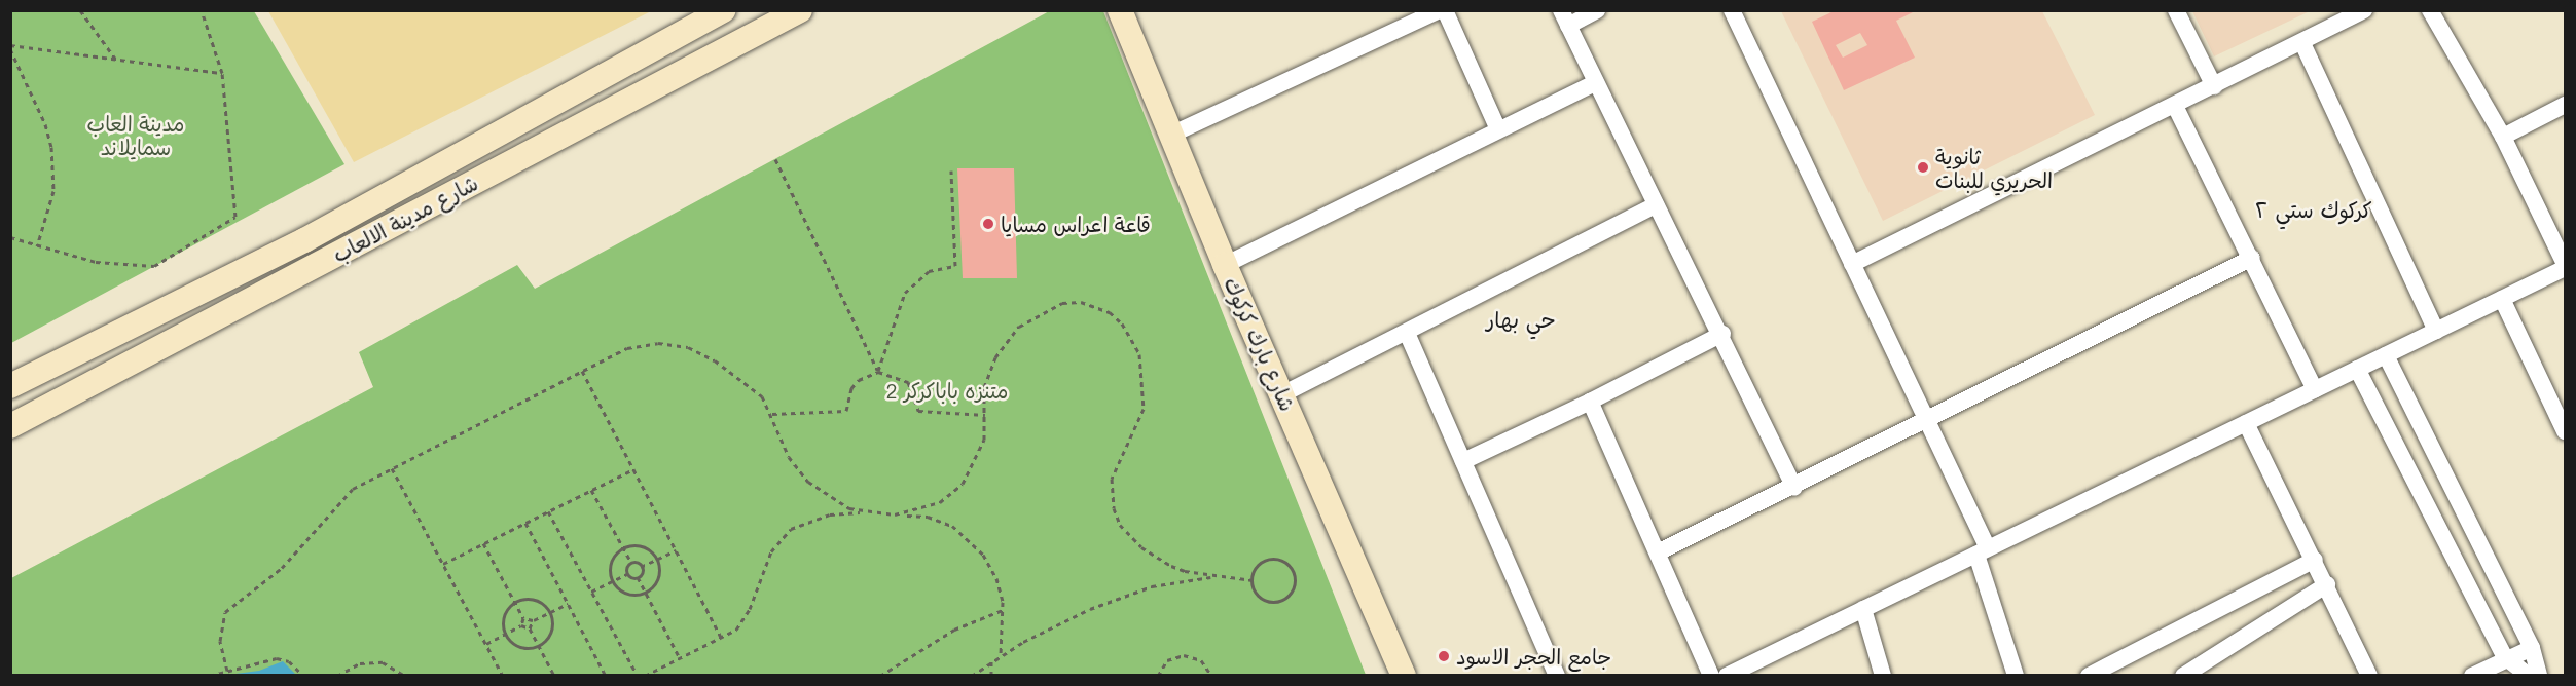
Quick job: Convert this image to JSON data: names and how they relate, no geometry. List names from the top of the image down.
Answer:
{
  "streets": {
    "main road": ["شارع مدينة الالعاب", "شارع بارك كركوك"]
  },
  "districts": ["كركوك ستي ٢", "حي بهار"],
  "parks": ["مدينة العاب سمايلاند", "متنزه باباكركر 2"],
  "places": ["ثانوية الحريري للبنات", "قاعة اعراس مسايا", "جامع الحجر الاسود"]
}
